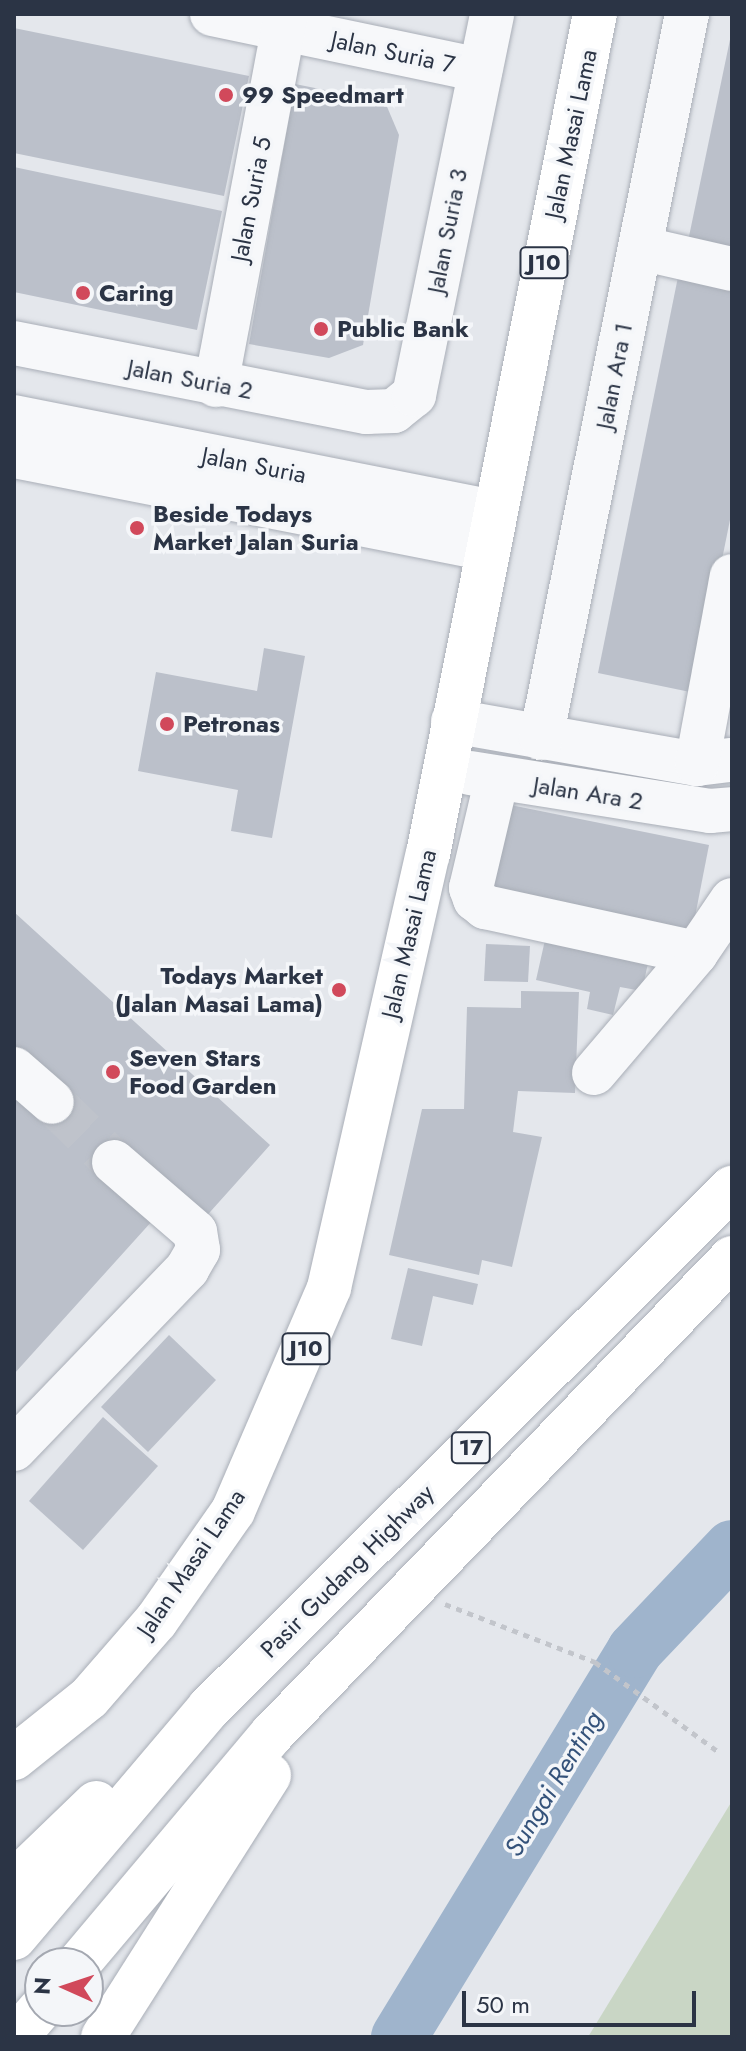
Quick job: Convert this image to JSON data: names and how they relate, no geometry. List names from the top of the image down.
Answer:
{
  "streets": {
    "main road": [
      "Jalan Masai Lama",
      "J10",
      "17",
      "Pasir Gudang Highway"
    ],
    "street": [
      "Jalan Suria 7",
      "Jalan Suria 5",
      "Jalan Suria 3",
      "Jalan Ara 1",
      "Jalan Suria 2",
      "Jalan Suria",
      "Jalan Ara 2"
    ]
  },
  "crossings": [
    ["Jalan Suria 7", "Jalan Suria 5"],
    ["Jalan Suria 7", "Jalan Suria 3"],
    ["Jalan Masai Lama", "Jalan Suria"],
    ["Jalan Masai Lama", "Jalan Ara 2"],
    ["Jalan Suria 5", "Jalan Suria 2"],
    ["Jalan Suria 3", "Jalan Suria 2"],
    ["Jalan Ara 1", "Jalan Ara 2"]
  ],
  "water": ["Sungai Renting"],
  "places": [
    "99 Speedmart",
    "Caring",
    "Public Bank",
    "Beside Todays Market Jalan Suria",
    "Petronas",
    "Todays Market (Jalan Masai Lama)",
    "Seven Stars Food Garden"
  ],
  "scale_bar": "50 m",
  "north": "left"
}
